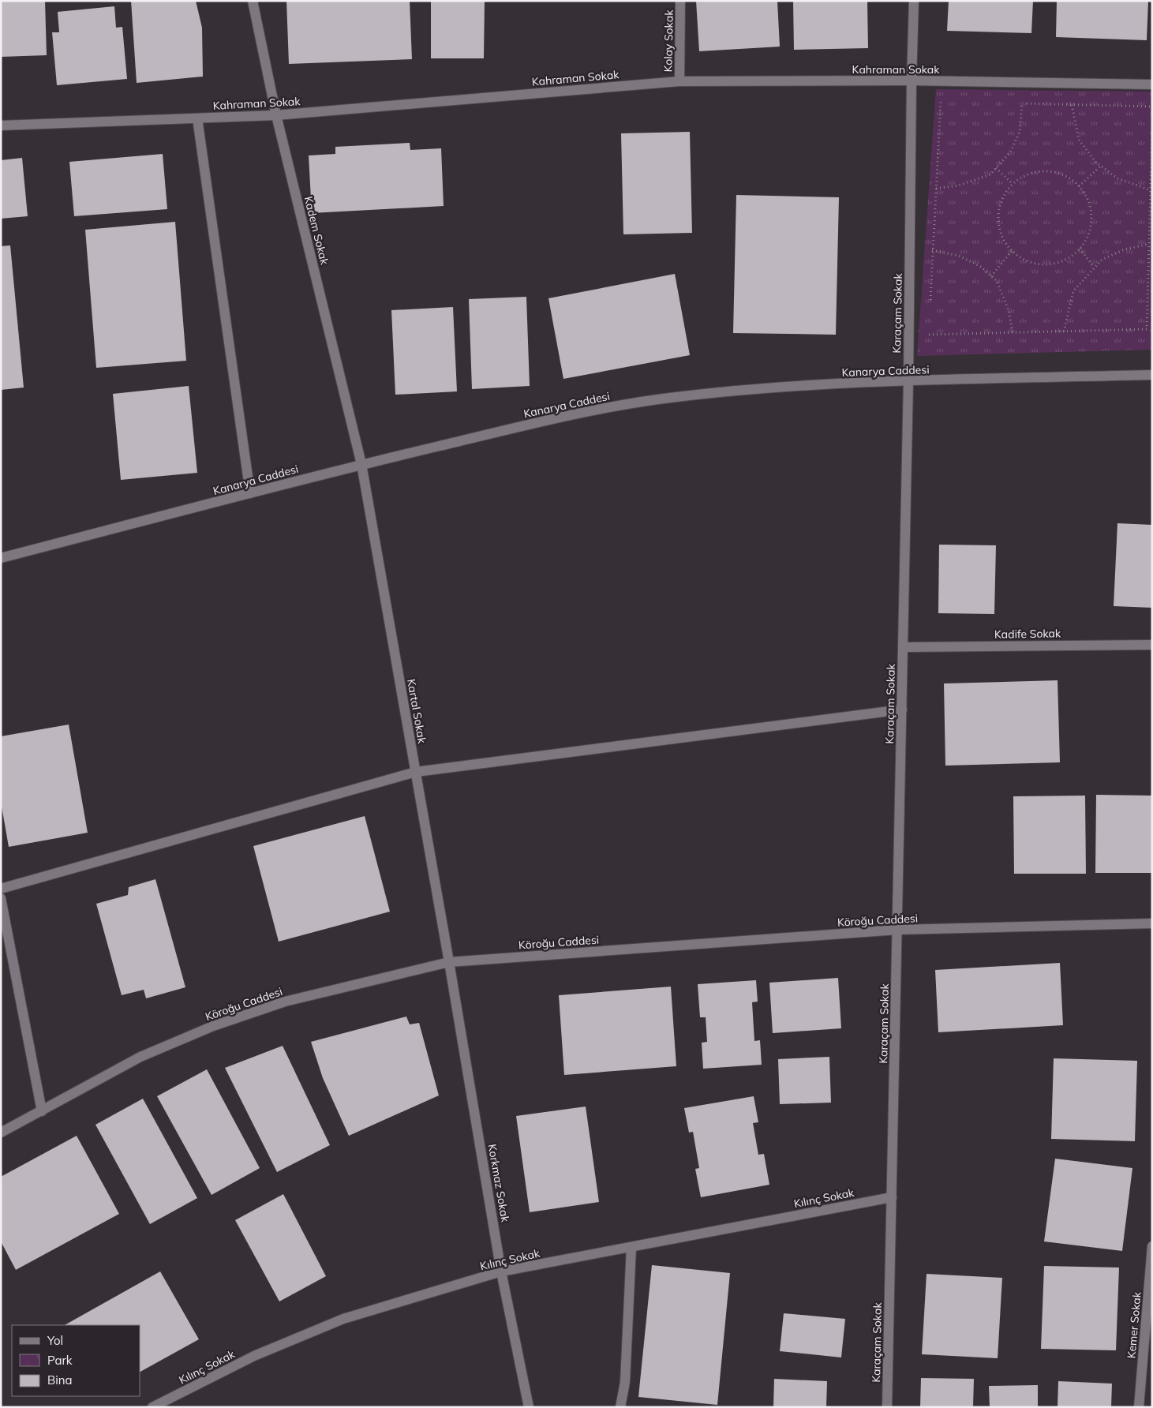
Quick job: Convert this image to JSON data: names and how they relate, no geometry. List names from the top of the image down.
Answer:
{
  "streets": {
    "street": [
      "Kolay Sokak",
      "Kahraman Sokak",
      "Kadem Sokak",
      "Karaçam Sokak",
      "Kanarya Caddesi",
      "Kadife Sokak",
      "Kartal Sokak",
      "Köroğu Caddesi",
      "Korkmaz Sokak",
      "Kılınç Sokak",
      "Kemer Sokak"
    ]
  },
  "crossings": [
    ["Kolay Sokak", "Kahraman Sokak"],
    ["Kahraman Sokak", "Kadem Sokak"],
    ["Kahraman Sokak", "Karaçam Sokak"],
    ["Kadem Sokak", "Kanarya Caddesi"],
    ["Kadem Sokak", "Kartal Sokak"],
    ["Karaçam Sokak", "Kanarya Caddesi"],
    ["Karaçam Sokak", "Kadife Sokak"],
    ["Karaçam Sokak", "Köroğu Caddesi"],
    ["Karaçam Sokak", "Kılınç Sokak"],
    ["Kanarya Caddesi", "Kartal Sokak"],
    ["Kartal Sokak", "Köroğu Caddesi"],
    ["Kartal Sokak", "Korkmaz Sokak"],
    ["Köroğu Caddesi", "Korkmaz Sokak"],
    ["Korkmaz Sokak", "Kılınç Sokak"]
  ],
  "legend": ["Yol", "Park", "Bina"]
}
